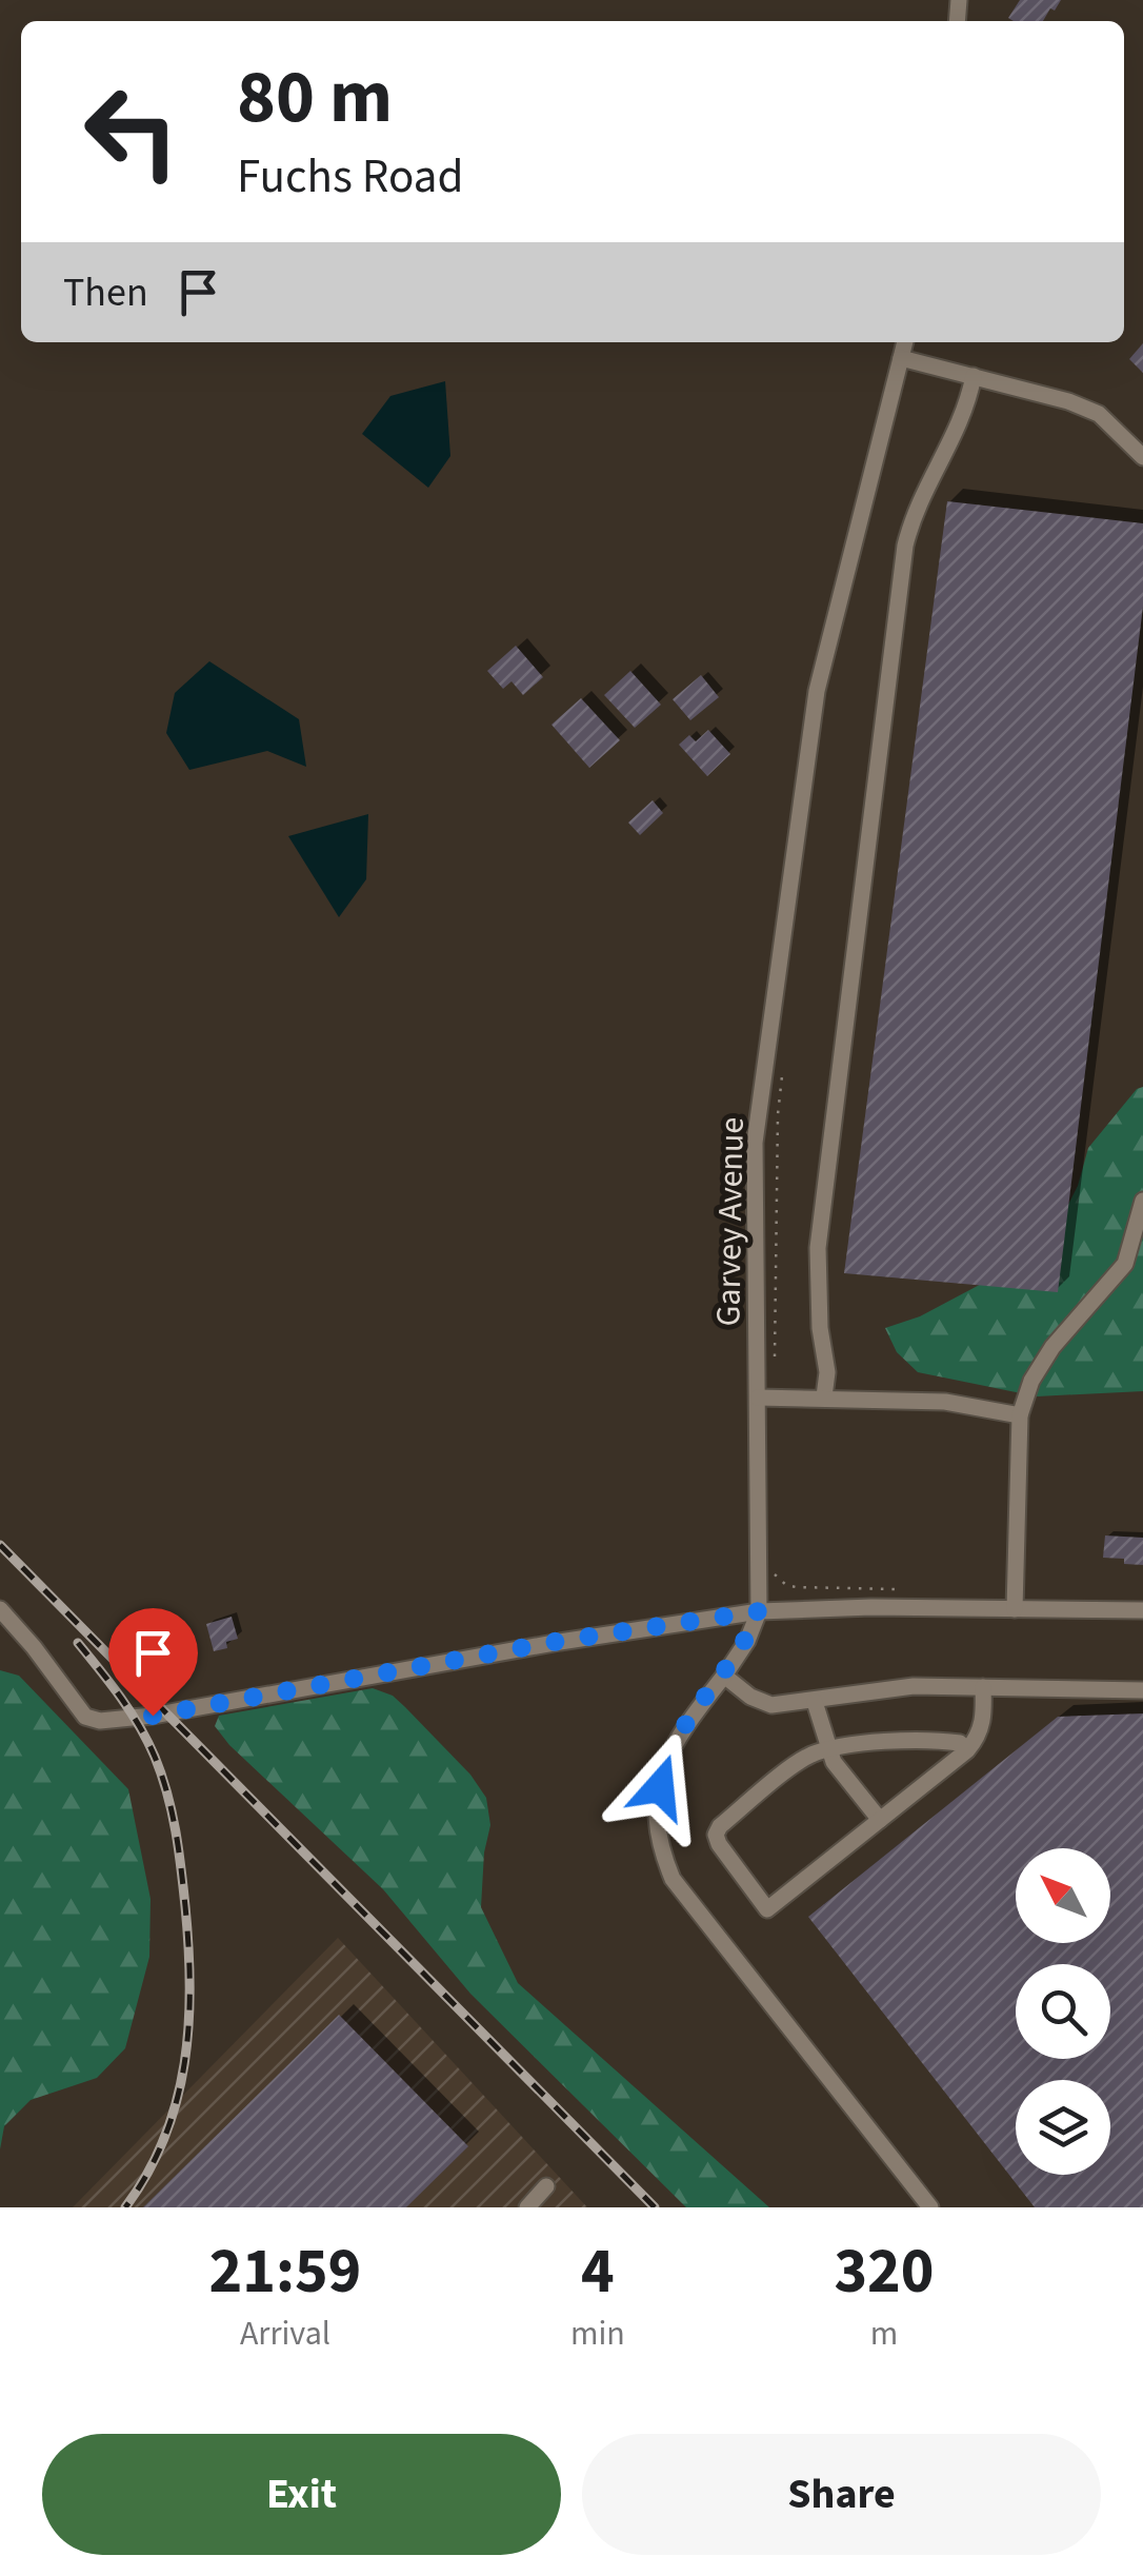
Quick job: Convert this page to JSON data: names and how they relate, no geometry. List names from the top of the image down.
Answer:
{
  "streets": {
    "street": ["Garvey Avenue"]
  },
  "north": "top left",
  "page": {
    "turn": ["80 m", "Fuchs Road"],
    "then": "Then",
    "eta": [
      "21:59",
      "Arrival",
      "4",
      "min",
      "320",
      "m"
    ],
    "buttons": ["Exit", "Share"]
  }
}
